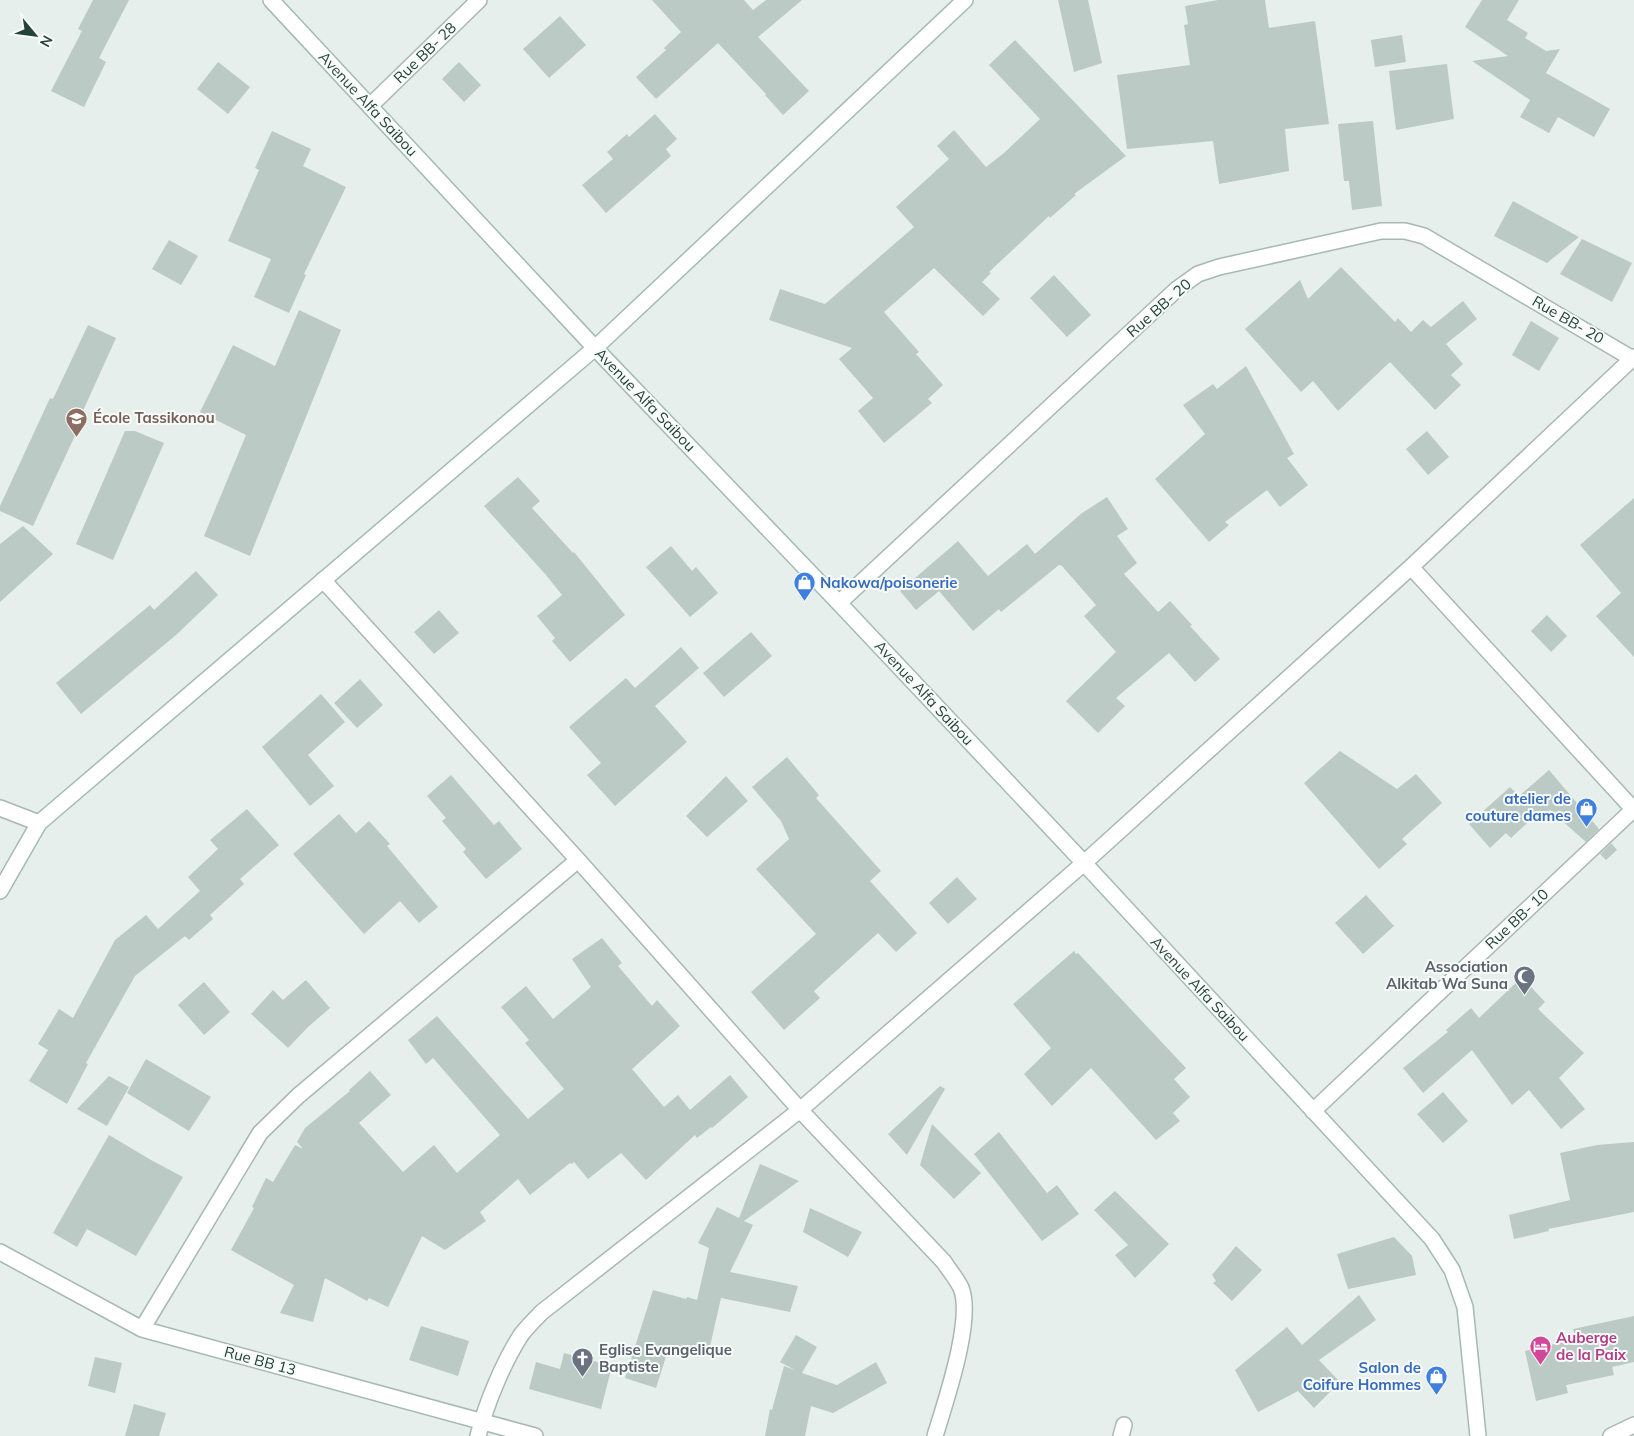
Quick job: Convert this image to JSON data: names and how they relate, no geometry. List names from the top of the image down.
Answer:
{
  "streets": {
    "street": [
      "Rue BB- 28",
      "Avenue Alfa Saibou",
      "Rue BB- 20",
      "Rue BB- 10",
      "Rue BB 13"
    ]
  },
  "crossings": [
    ["Rue BB- 28", "Avenue Alfa Saibou"],
    ["Avenue Alfa Saibou", "Rue BB- 20"],
    ["Avenue Alfa Saibou", "Rue BB- 10"]
  ],
  "places": {
    "school or university": ["École Tassikonou"],
    "shop": ["Nakowa/poisonerie", "atelier de couture dames", "Salon de Coifure Hommes"],
    "mosque": ["Association Alkitab Wa Suna"],
    "hotel": ["Auberge de la Paix"],
    "church": ["Eglise Evangelique Baptiste"]
  },
  "north": "bottom right"
}
